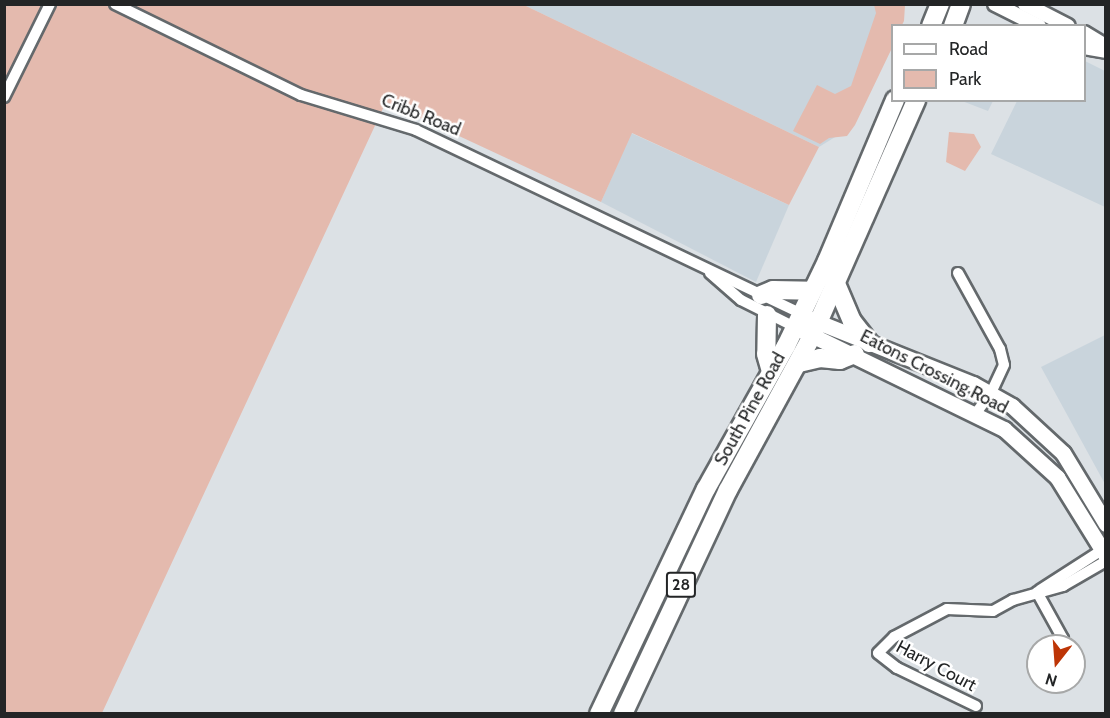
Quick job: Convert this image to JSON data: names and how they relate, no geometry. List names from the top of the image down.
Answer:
{
  "streets": {
    "highway": ["South Pine Road", "28"],
    "main road": ["Cribb Road", "Eatons Crossing Road"],
    "street": ["Harry Court"]
  },
  "crossings": [
    ["Cribb Road", "Eatons Crossing Road"],
    ["Cribb Road", "South Pine Road"],
    ["Eatons Crossing Road", "South Pine Road"],
    ["Eatons Crossing Road", "Harry Court"]
  ],
  "legend": ["Road", "Park"],
  "north": "bottom"
}
